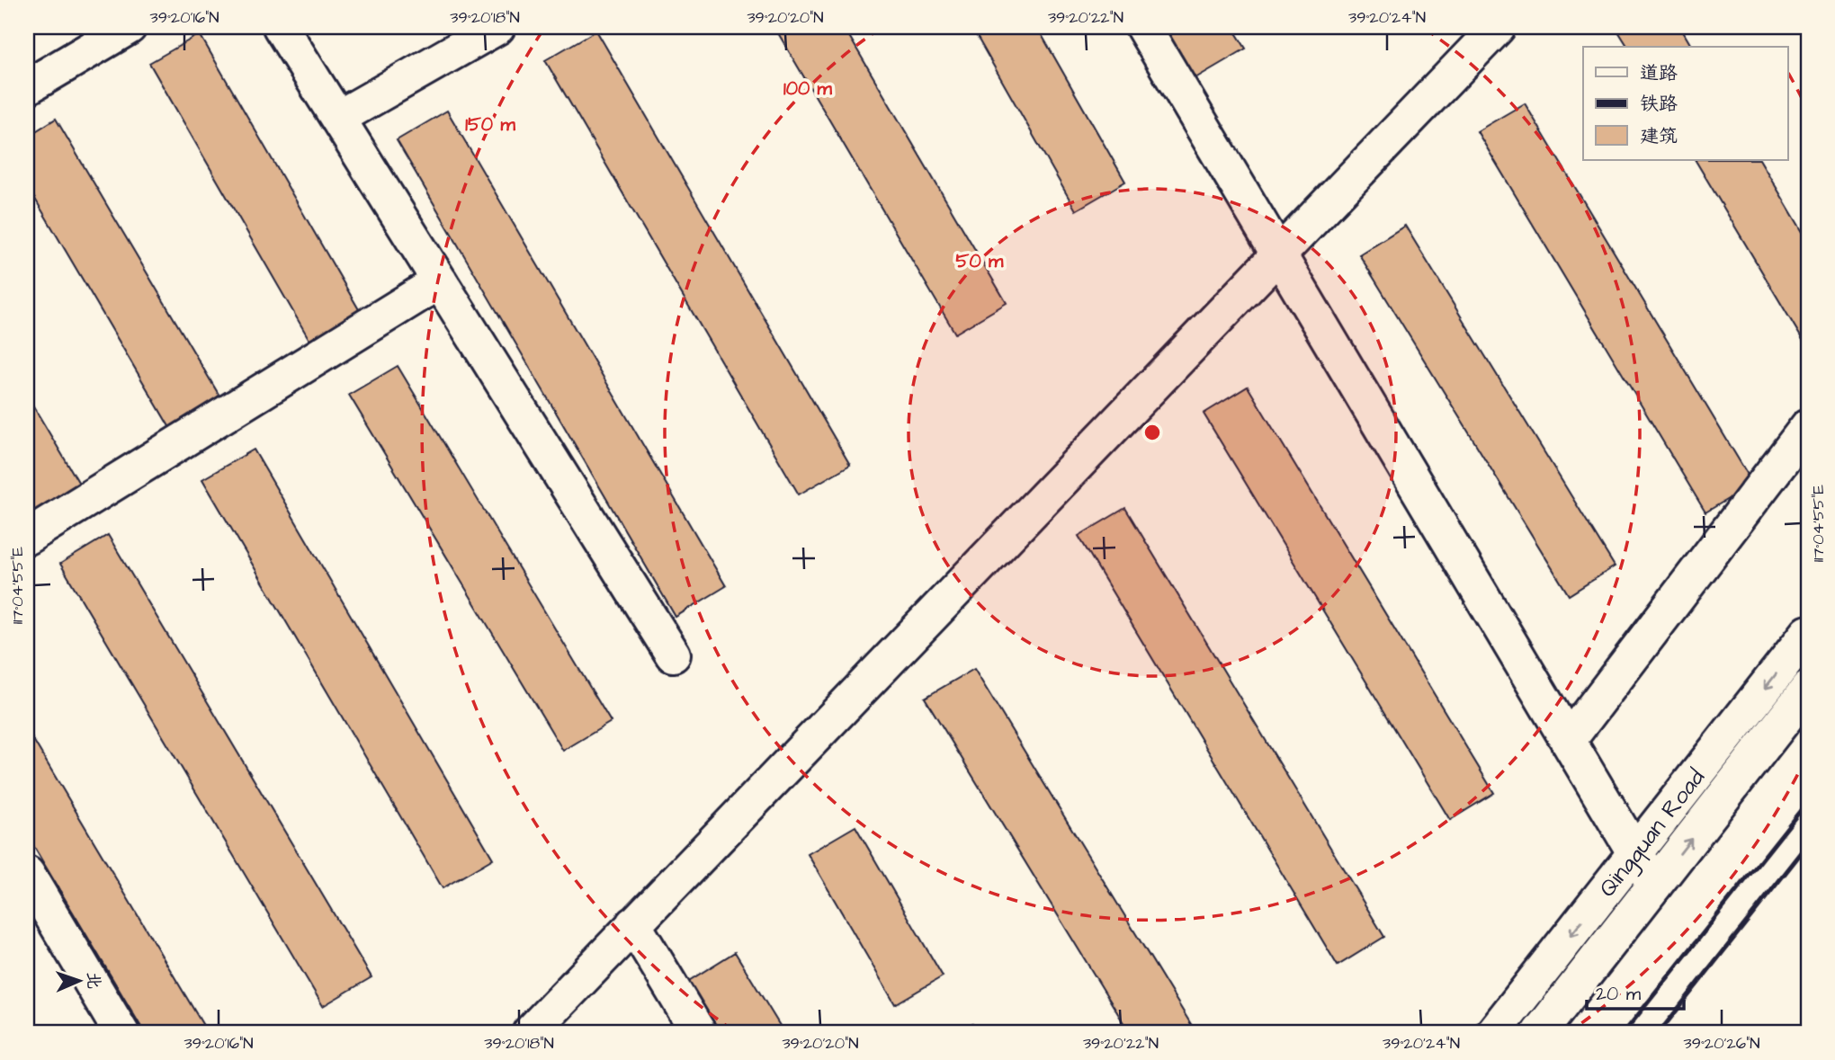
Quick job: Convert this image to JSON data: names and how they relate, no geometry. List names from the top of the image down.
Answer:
{
  "streets": {
    "street": ["Qingquan Road"]
  },
  "legend": ["道路", "铁路", "建筑"],
  "scale_bar": "20 m",
  "north": "right",
  "coordinates": [
    "39°20'16\"N",
    "39°20'18\"N",
    "39°20'20\"N",
    "39°20'22\"N",
    "39°20'24\"N",
    "117°04'55\"E",
    "39°20'26\"N"
  ],
  "rings": ["100 m", "150 m", "50 m"]
}
